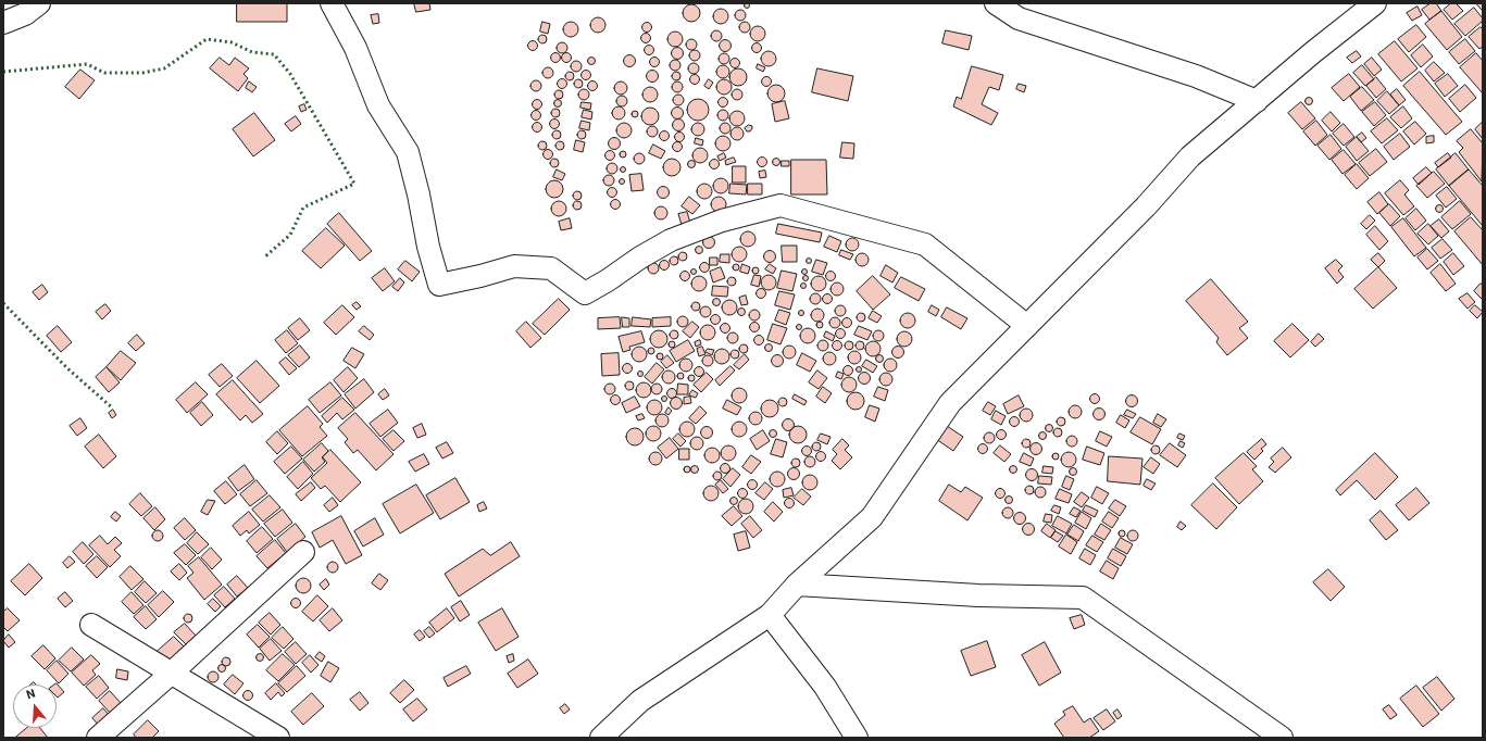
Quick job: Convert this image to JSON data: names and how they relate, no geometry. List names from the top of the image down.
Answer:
{
  "north": "top"
}
